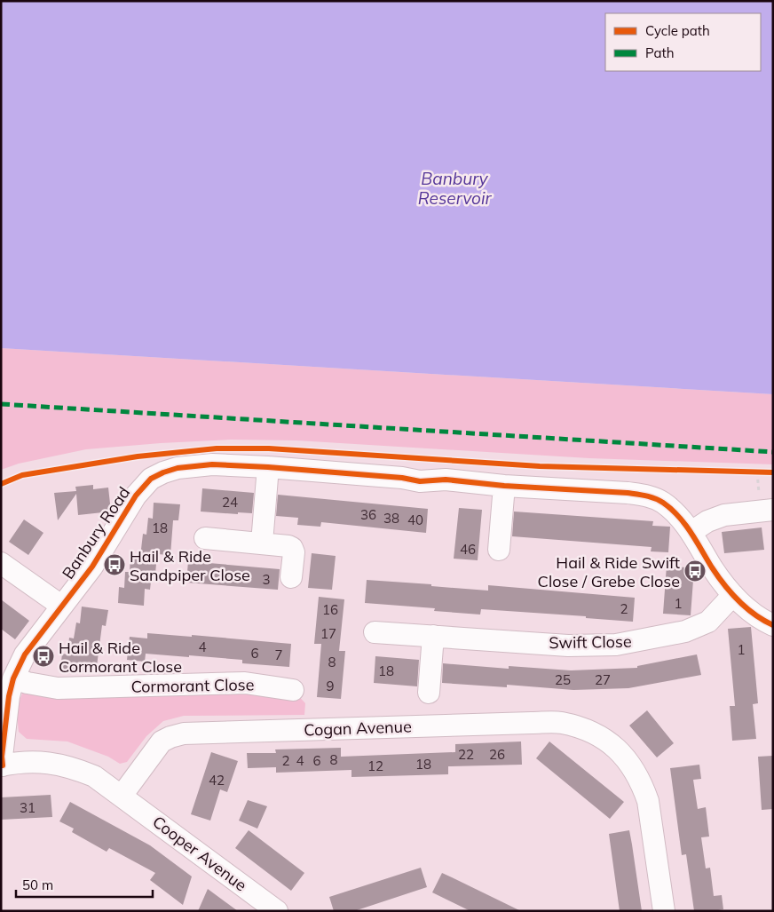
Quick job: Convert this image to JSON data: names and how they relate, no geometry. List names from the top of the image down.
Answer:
{
  "streets": {
    "street": [
      "Banbury Road",
      "Swift Close",
      "Cormorant Close",
      "Cogan Avenue",
      "Cooper Avenue"
    ]
  },
  "crossings": [
    ["Banbury Road", "Swift Close"],
    ["Banbury Road", "Cormorant Close"],
    ["Banbury Road", "Cooper Avenue"],
    ["Cogan Avenue", "Cooper Avenue"]
  ],
  "water": ["Banbury Reservoir"],
  "places": {
    "bus stop": ["Hail & Ride Sandpiper Close", "Hail & Ride Swift Close / Grebe Close", "Hail & Ride Cormorant Close"]
  },
  "house_numbers": [
    "24",
    "36",
    "38",
    "40",
    "18",
    "46",
    "3",
    "1",
    "2",
    "16",
    "17",
    "4",
    "1",
    "6",
    "7",
    "8",
    "18",
    "25",
    "27",
    "9",
    "22",
    "26",
    "8",
    "2",
    "4",
    "6",
    "18",
    "12",
    "42",
    "31"
  ],
  "legend": ["Cycle path", "Path"],
  "scale_bar": "50 m"
}
